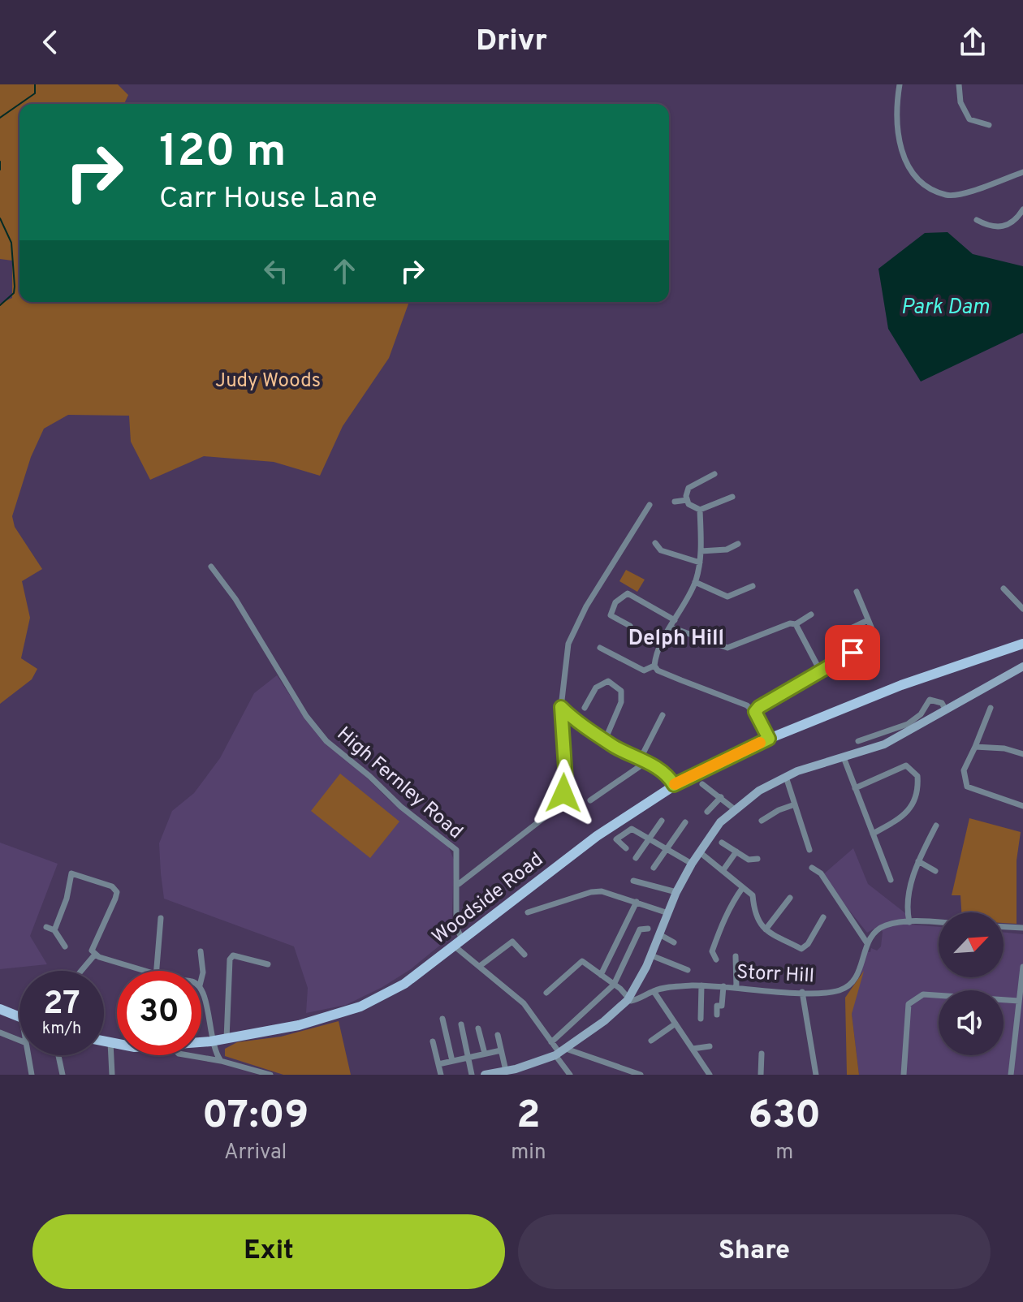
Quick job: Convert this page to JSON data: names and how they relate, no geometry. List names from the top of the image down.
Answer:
{
  "streets": {
    "main road": ["Woodside Road"],
    "street": ["High Fernley Road", "Storr Hill"]
  },
  "crossings": [
    ["High Fernley Road", "Woodside Road"]
  ],
  "districts": ["Delph Hill"],
  "water": ["Park Dam"],
  "parks": ["Judy Woods"],
  "north": "top right",
  "page": {
    "header": "Drivr",
    "turn": ["120 m", "Carr House Lane"],
    "speed": "27 km/h",
    "limit": "30",
    "eta": [
      "07:09",
      "Arrival",
      "2",
      "min",
      "630",
      "m"
    ],
    "buttons": ["Exit", "Share"]
  }
}
